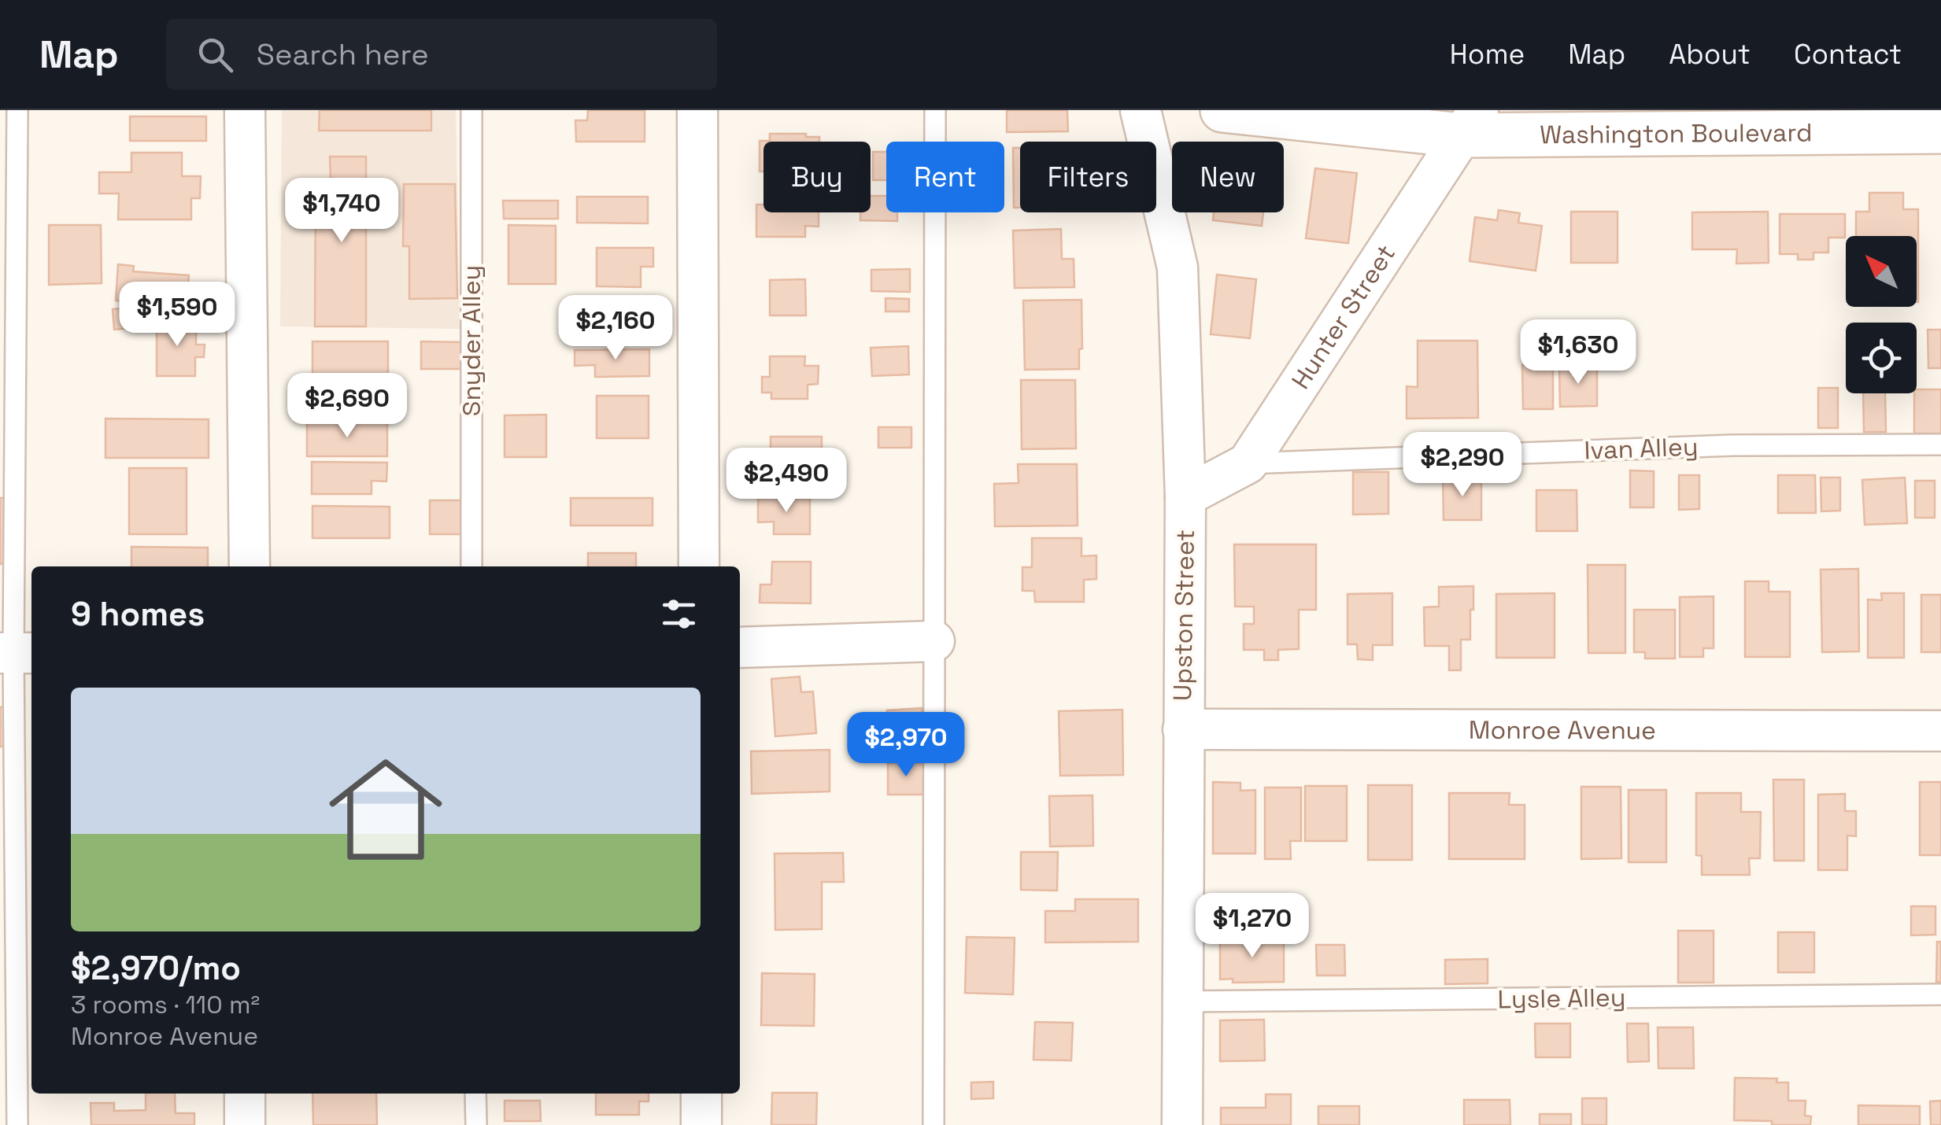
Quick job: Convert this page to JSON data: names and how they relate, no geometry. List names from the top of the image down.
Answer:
{
  "streets": {
    "street": [
      "Washington Boulevard",
      "Hunter Street",
      "Upston Street",
      "Monroe Avenue"
    ],
    "lane": ["Snyder Alley", "Ivan Alley", "Lysle Alley"]
  },
  "crossings": [
    ["Washington Boulevard", "Hunter Street"],
    ["Hunter Street", "Ivan Alley"],
    ["Hunter Street", "Upston Street"],
    ["Upston Street", "Monroe Avenue"],
    ["Upston Street", "Lysle Alley"]
  ],
  "north": "top left",
  "page": {
    "header": "Map",
    "search": "Search here",
    "nav": [
      "Home",
      "Map",
      "About",
      "Contact"
    ],
    "chip": [
      "Buy",
      "Rent",
      "Filters",
      "New"
    ],
    "price": [
      "$1,740",
      "$1,590",
      "$2,160",
      "$1,630",
      "$2,690",
      "$2,290",
      "$2,490",
      "$2,970",
      "$1,270"
    ],
    "heading": "9 homes",
    "list": [
      {
        "name": "$2,970/mo",
        "note": "3 rooms · 110 m² · Monroe Avenue"
      }
    ]
  }
}
